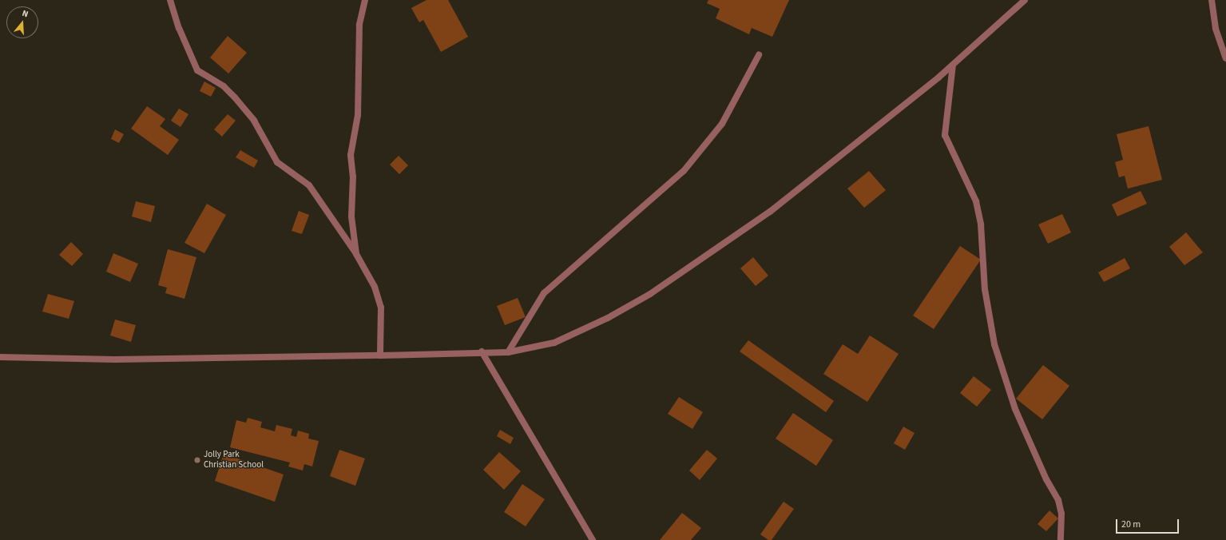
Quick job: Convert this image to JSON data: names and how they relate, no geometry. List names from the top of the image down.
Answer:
{
  "places": ["Jolly Park Christian School"],
  "scale_bar": "20 m",
  "north": "top"
}
